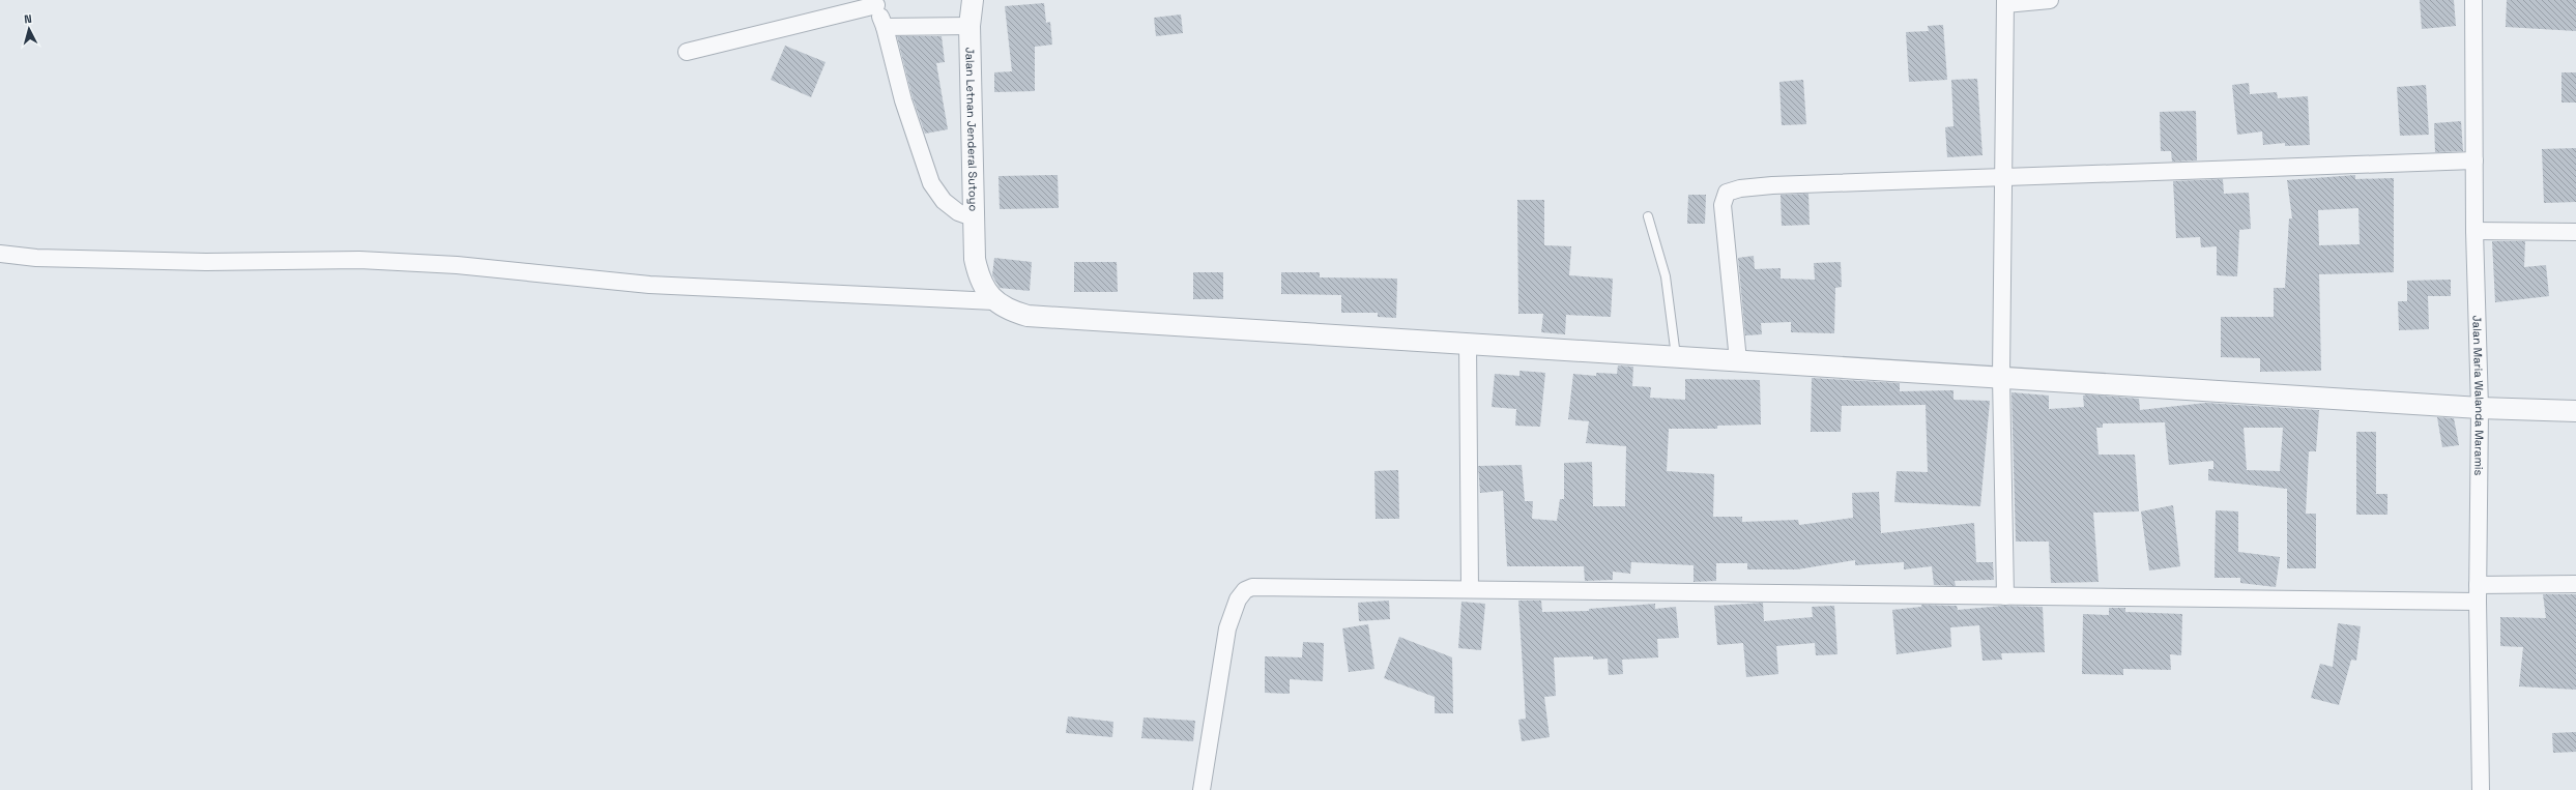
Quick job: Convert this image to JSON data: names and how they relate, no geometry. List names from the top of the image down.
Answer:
{
  "streets": {
    "street": ["Jalan Letnan Jenderal Sutoyo", "Jalan Maria Walanda Maramis"]
  },
  "north": "top"
}
